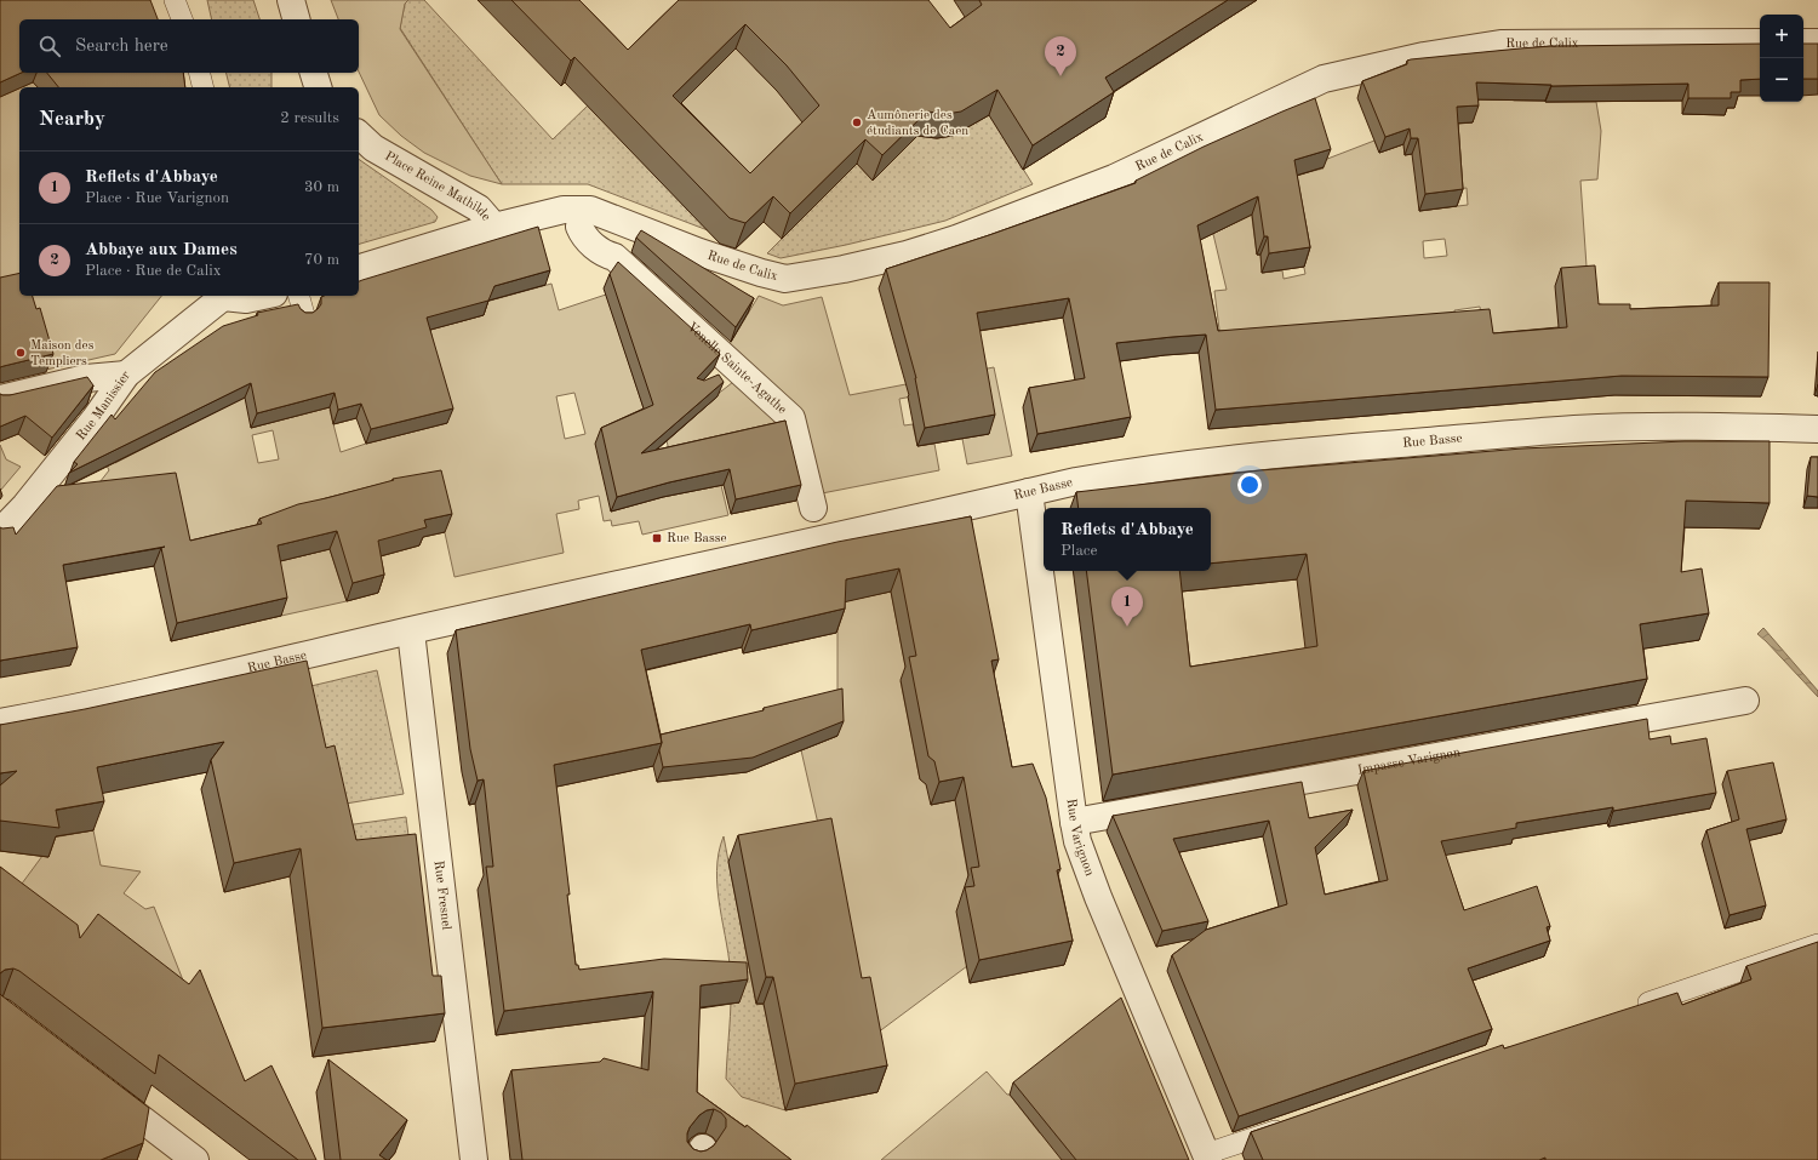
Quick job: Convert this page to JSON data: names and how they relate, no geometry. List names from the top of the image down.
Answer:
{
  "streets": {
    "street": [
      "Rue de Calix",
      "Place Reine Mathilde",
      "Venelle Sainte-Agathe",
      "Rue Manissier",
      "Rue Basse",
      "Impasse Varignon",
      "Rue Varignon",
      "Rue Fresnel"
    ]
  },
  "crossings": [
    ["Rue de Calix", "Place Reine Mathilde"],
    ["Rue de Calix", "Venelle Sainte-Agathe"],
    ["Place Reine Mathilde", "Venelle Sainte-Agathe"],
    ["Rue Basse", "Rue Varignon"],
    ["Rue Basse", "Rue Fresnel"],
    ["Impasse Varignon", "Rue Varignon"]
  ],
  "places": {
    "other": ["Aumônerie des étudiants de Caen", "Maison des Templiers"],
    "transit": ["Rue Basse"]
  },
  "page": {
    "map_buttons": ["+", "−"],
    "search": "Search here",
    "pins": ["2", "1"],
    "heading": ["Nearby", "2 results"],
    "list": [
      {
        "mark": "1",
        "name": "Reflets d'Abbaye",
        "note": "Place · Rue Varignon",
        "value": "30 m"
      },
      {
        "mark": "2",
        "name": "Abbaye aux Dames",
        "note": "Place · Rue de Calix",
        "value": "70 m"
      }
    ],
    "popup": ["Reflets d'Abbaye", "Place"]
  }
}
